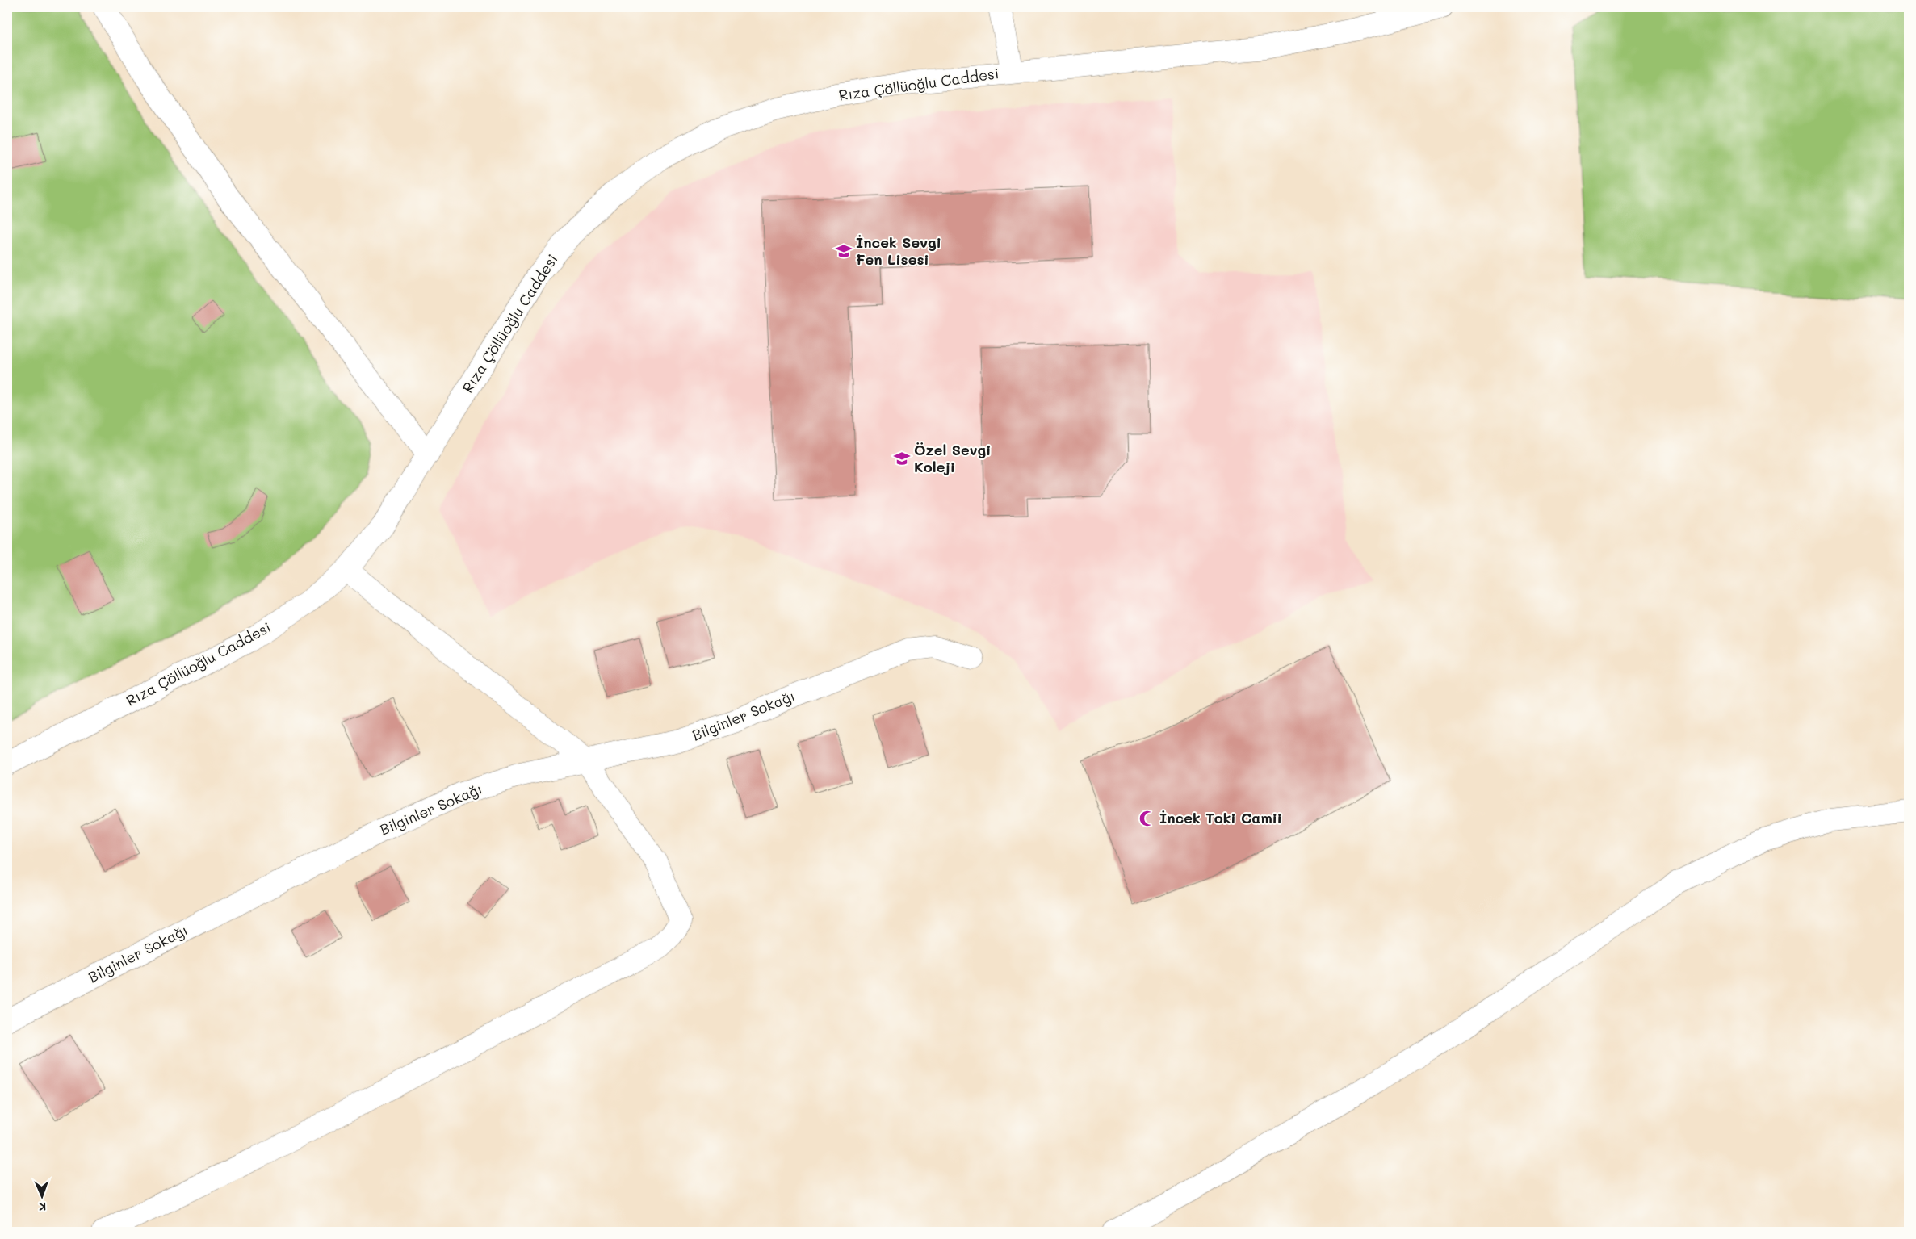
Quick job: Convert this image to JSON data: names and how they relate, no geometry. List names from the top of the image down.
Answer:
{
  "streets": {
    "street": ["Rıza Çöllüoğlu Caddesi", "Bilginler Sokağı"]
  },
  "places": {
    "school or university": ["İncek Sevgi Fen Lisesi", "Özel Sevgi Koleji"],
    "mosque": ["İncek Toki Camii"]
  },
  "north": "bottom"
}
